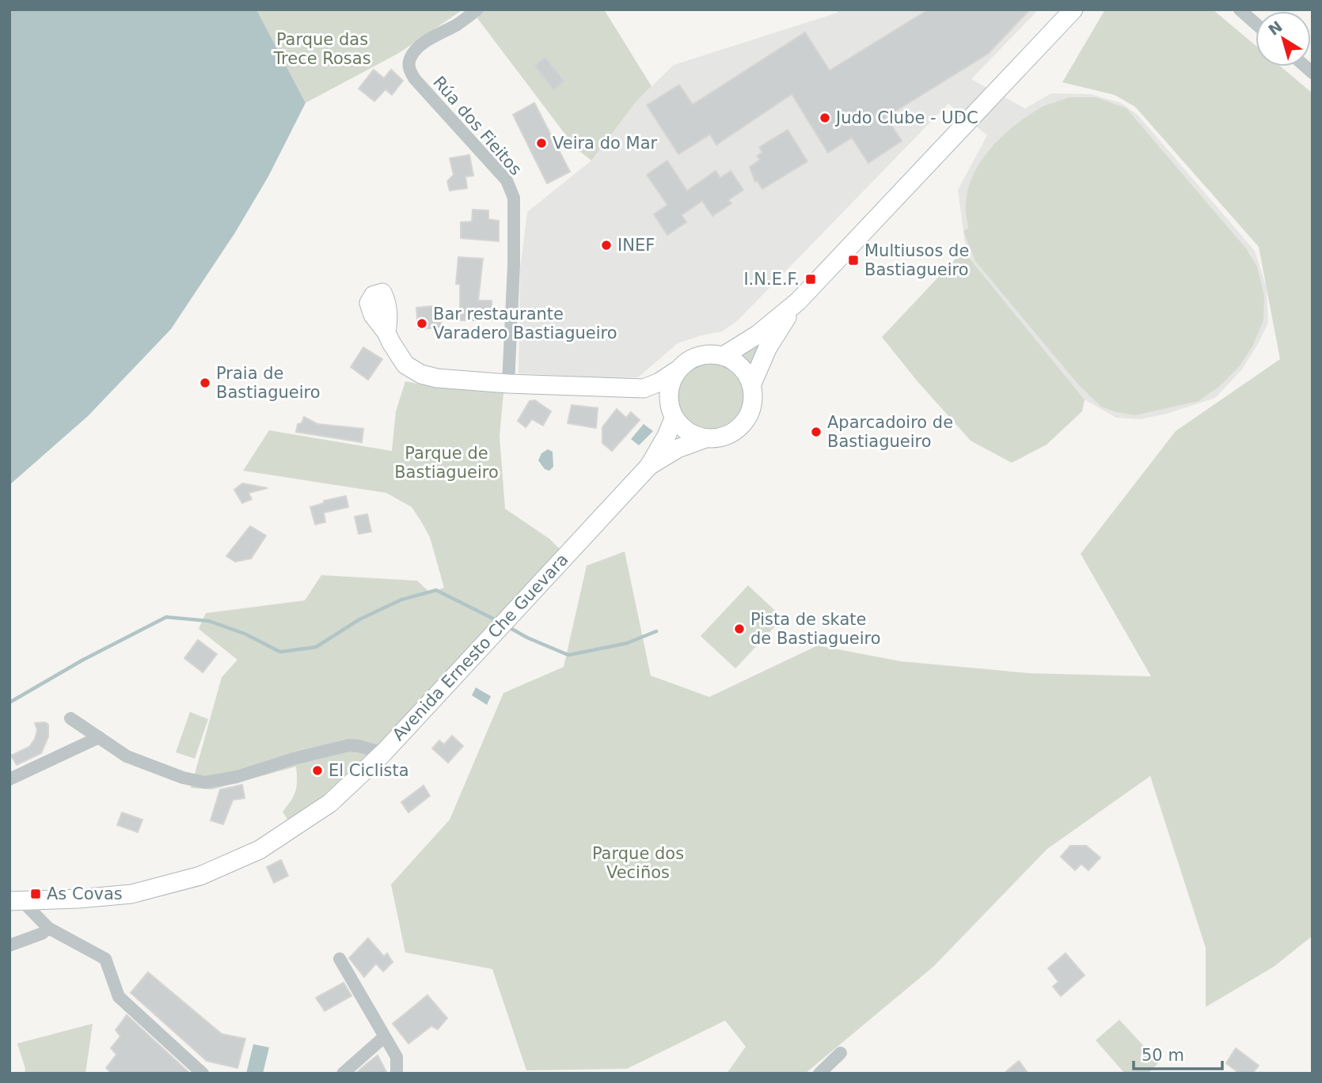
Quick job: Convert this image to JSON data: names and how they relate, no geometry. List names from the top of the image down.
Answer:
{
  "streets": {
    "main road": ["Avenida Ernesto Che Guevara"],
    "street": ["Rúa dos Fieitos"]
  },
  "parks": ["Parque das Trece Rosas", "Parque de Bastiagueiro", "Parque dos Veciños"],
  "places": {
    "other": [
      "Judo Clube - UDC",
      "Veira do Mar",
      "INEF",
      "Bar restaurante Varadero Bastiagueiro",
      "Praia de Bastiagueiro",
      "Aparcadoiro de Bastiagueiro",
      "Pista de skate de Bastiagueiro",
      "El Ciclista"
    ],
    "transit": ["Multiusos de Bastiagueiro", "I.N.E.F.", "As Covas"]
  },
  "scale_bar": "50 m",
  "north": "top left"
}
